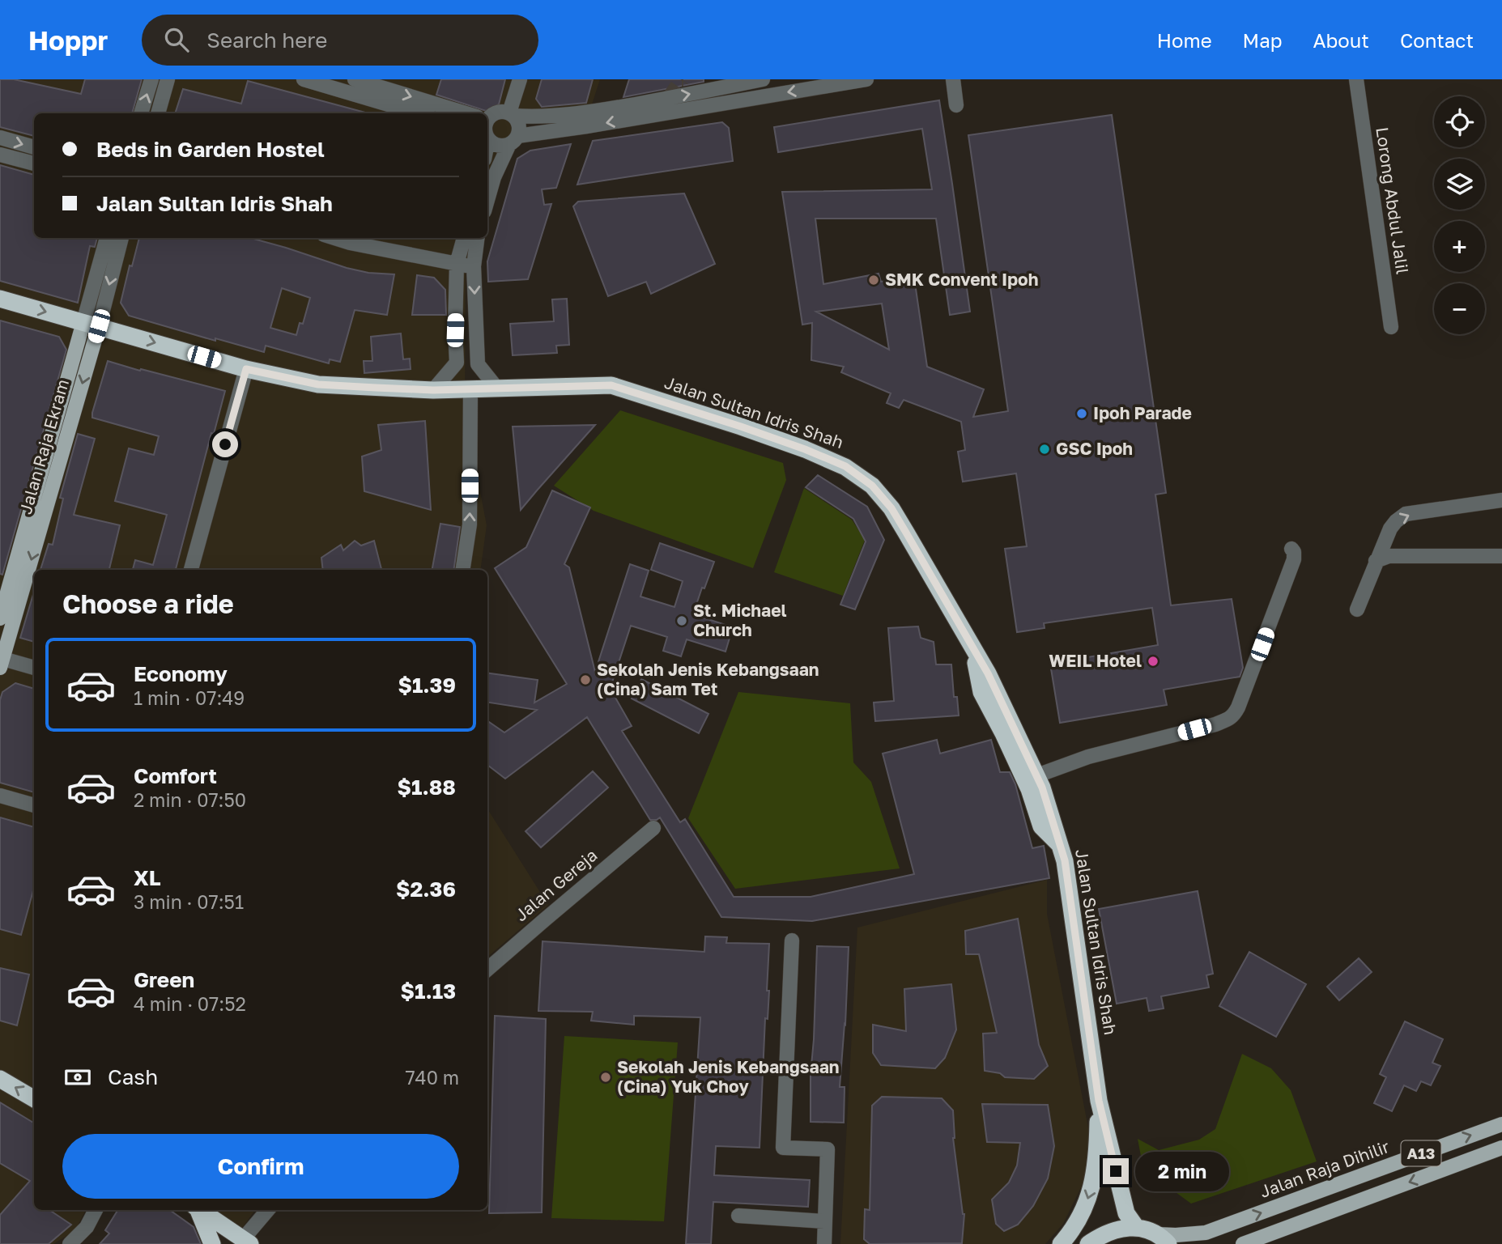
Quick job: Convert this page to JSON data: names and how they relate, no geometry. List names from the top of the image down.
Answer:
{
  "streets": {
    "highway": ["Jalan Sultan Idris Shah"],
    "main road": ["Jalan Raja Ekram", "A13", "Jalan Raja Dihilir"],
    "street": ["Lorong Abdul Jalil", "Jalan Gereja"]
  },
  "crossings": [
    ["Jalan Sultan Idris Shah", "Jalan Raja Ekram"]
  ],
  "one_way": ["Jalan Raja Ekram"],
  "places": [
    "SMK Convent Ipoh",
    "Ipoh Parade",
    "GSC Ipoh",
    "St. Michael Church",
    "WEIL Hotel",
    "Sekolah Jenis Kebangsaan (Cina) Sam Tet",
    "Sekolah Jenis Kebangsaan (Cina) Yuk Choy"
  ],
  "page": {
    "header": "Hoppr",
    "search": "Search here",
    "nav": [
      "Home",
      "Map",
      "About",
      "Contact"
    ],
    "map_buttons": ["+", "−"],
    "banner": ["Beds in Garden Hostel", "Jalan Sultan Idris Shah"],
    "heading": "Choose a ride",
    "list": [
      {
        "name": "Economy",
        "note": "1 min · 07:49",
        "value": "$1.39"
      },
      {
        "name": "Comfort",
        "note": "2 min · 07:50",
        "value": "$1.88"
      },
      {
        "name": "XL",
        "note": "3 min · 07:51",
        "value": "$2.36"
      },
      {
        "name": "Green",
        "note": "4 min · 07:52",
        "value": "$1.13"
      }
    ],
    "pay": ["Cash", "740 m"],
    "buttons": "Confirm",
    "bubble": "2 min"
  }
}
